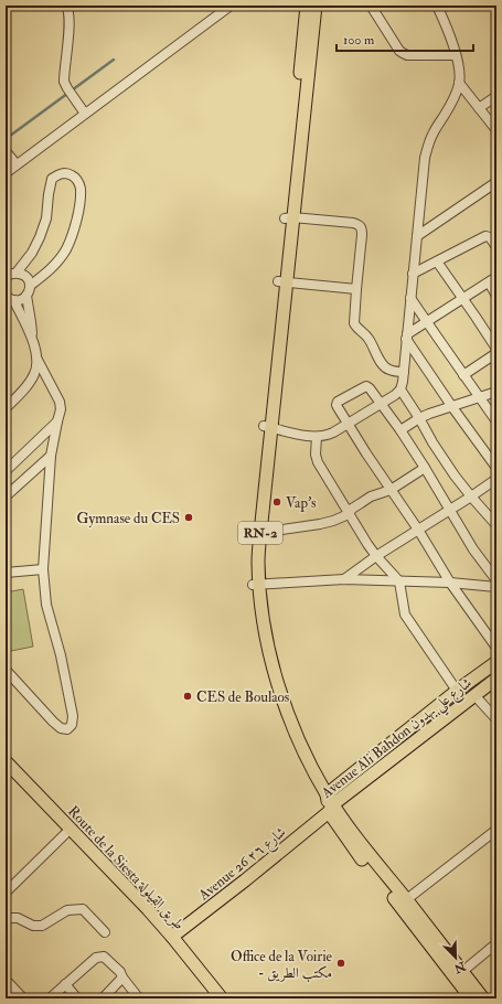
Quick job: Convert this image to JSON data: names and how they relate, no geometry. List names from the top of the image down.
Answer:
{
  "streets": {
    "main road": [
      "RN-2",
      "Avenue Ali Bahdon شارع علي بهدون",
      "Avenue 26 شارع ٢٦",
      "Route de la Siesta طريق القيلولة"
    ]
  },
  "crossings": [
    ["RN-2", "Avenue Ali Bahdon شارع علي بهدون"],
    ["RN-2", "Avenue 26 شارع ٢٦"],
    ["Avenue Ali Bahdon شارع علي بهدون", "Avenue 26 شارع ٢٦"],
    ["Avenue 26 شارع ٢٦", "Route de la Siesta طريق القيلولة"]
  ],
  "places": [
    "Vap's",
    "Gymnase du CES",
    "CES de Boulaos",
    "Office de la Voirie - مكتب الطريق"
  ],
  "scale_bar": "100 m",
  "north": "bottom right"
}
